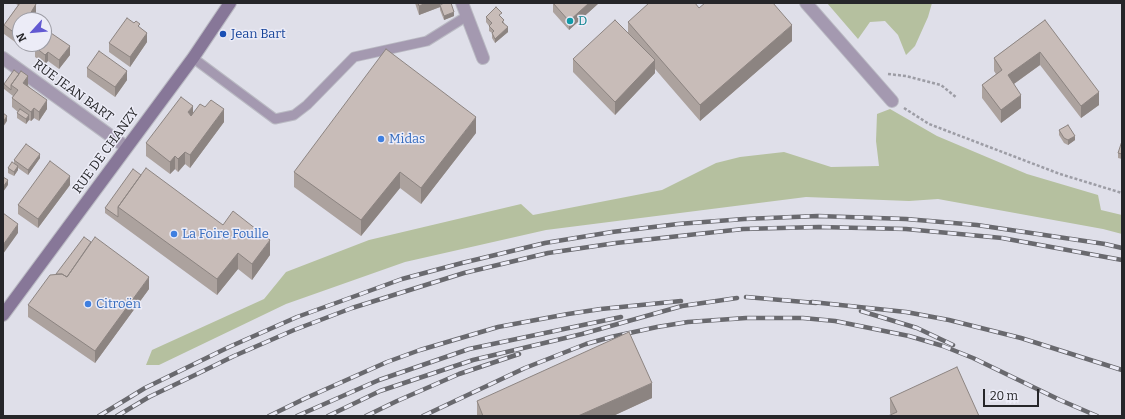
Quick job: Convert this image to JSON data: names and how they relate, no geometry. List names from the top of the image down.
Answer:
{
  "streets": {
    "main road": ["RUE DE CHANZY"],
    "street": ["RUE JEAN BART"]
  },
  "crossings": [
    ["RUE JEAN BART", "RUE DE CHANZY"]
  ],
  "places": [
    "D",
    "Jean Bart",
    "Midas",
    "La Foire Foulle",
    "Citroën"
  ],
  "scale_bar": "20 m",
  "north": "bottom left"
}
